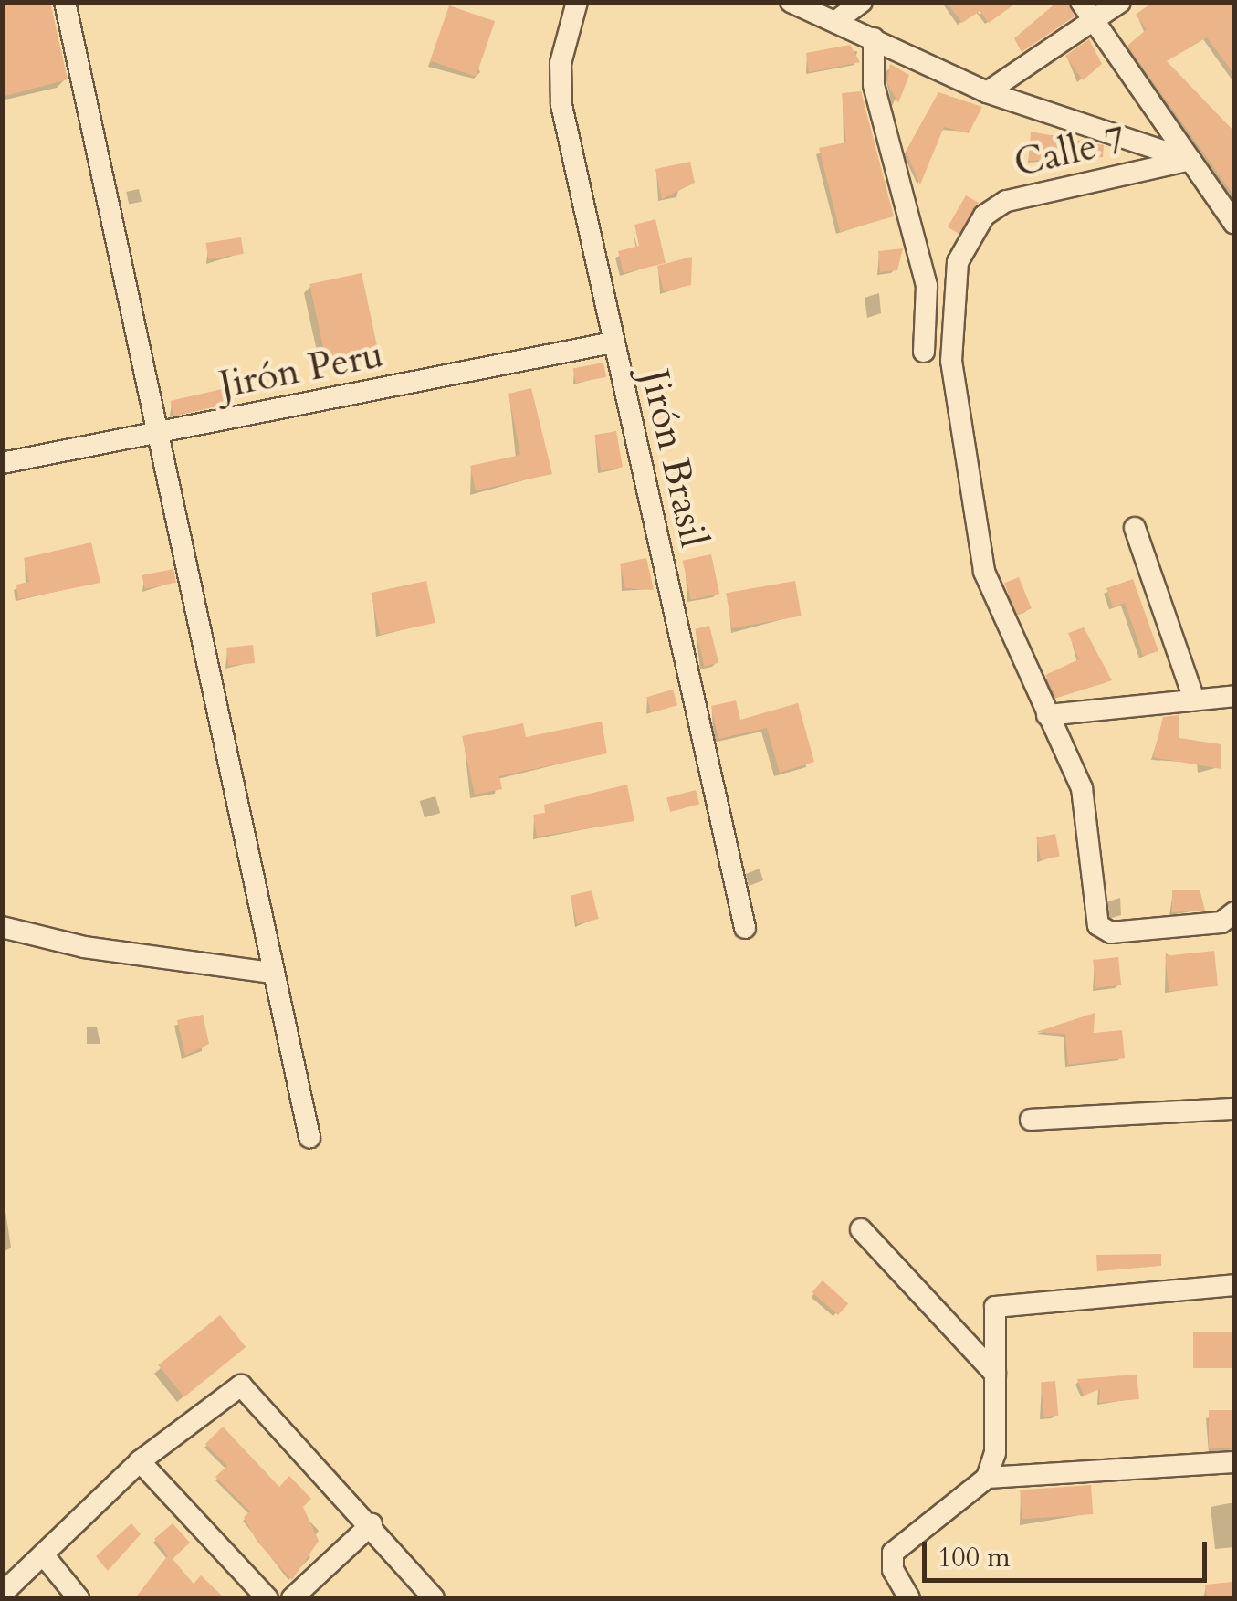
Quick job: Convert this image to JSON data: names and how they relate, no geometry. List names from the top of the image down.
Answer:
{
  "streets": {
    "street": ["Calle 7", "Jirón Peru", "Jirón Brasil"]
  },
  "crossings": [
    ["Jirón Peru", "Jirón Brasil"]
  ],
  "scale_bar": "100 m"
}
